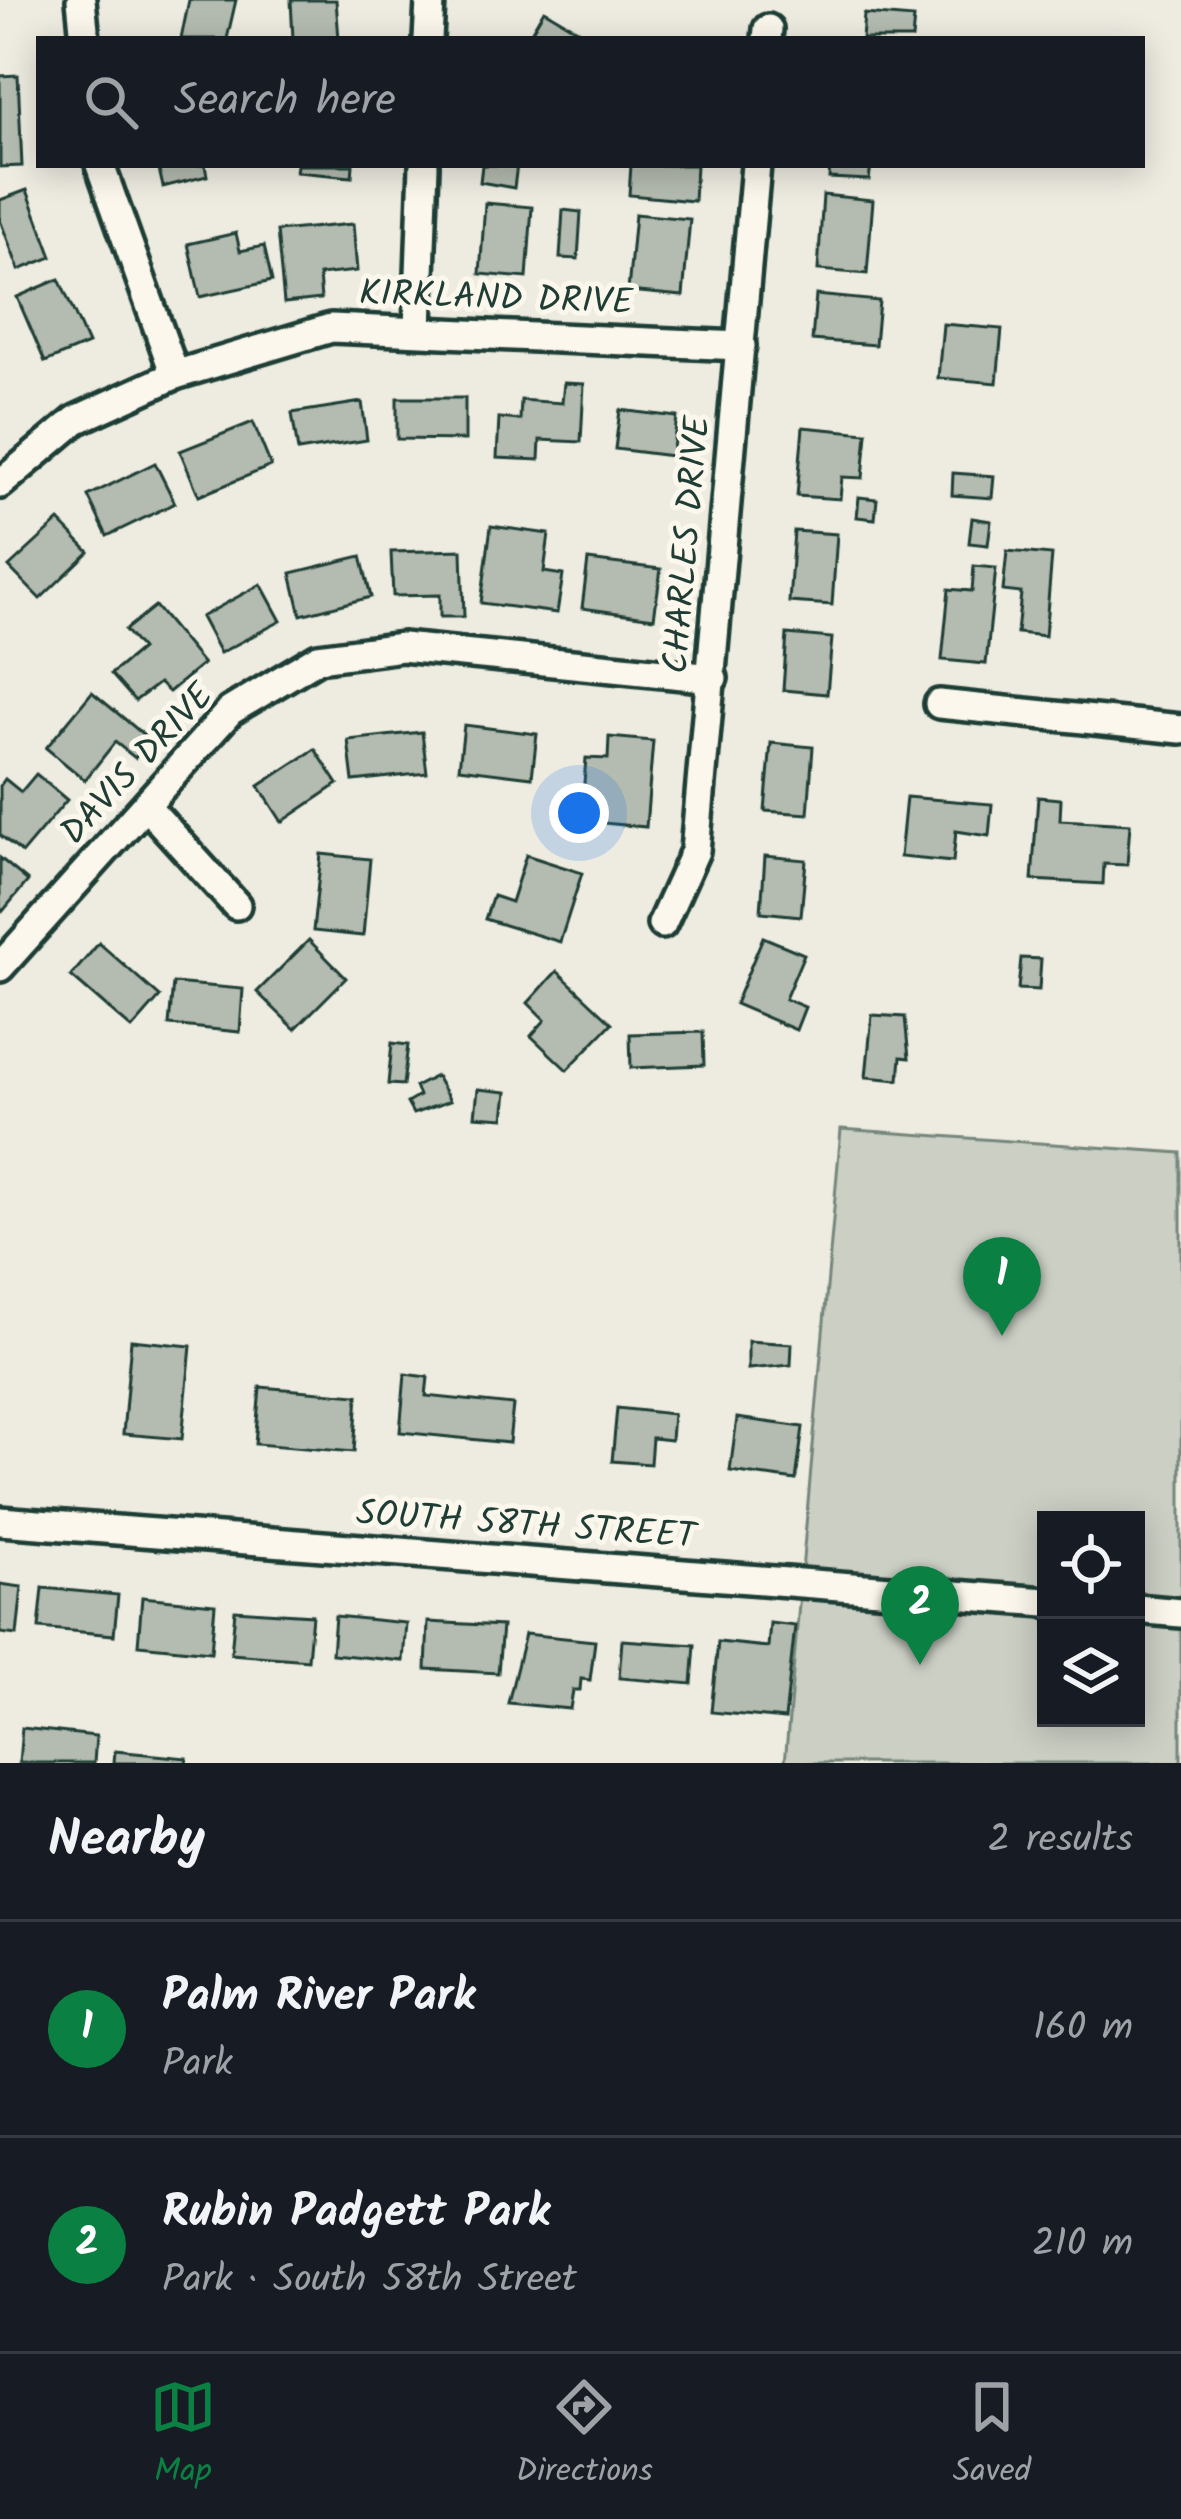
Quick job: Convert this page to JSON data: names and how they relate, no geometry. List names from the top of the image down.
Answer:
{
  "streets": {
    "street": [
      "KIRKLAND DRIVE",
      "CHARLES DRIVE",
      "DAVIS DRIVE",
      "SOUTH 58TH STREET"
    ]
  },
  "crossings": [
    ["KIRKLAND DRIVE", "CHARLES DRIVE"],
    ["CHARLES DRIVE", "DAVIS DRIVE"]
  ],
  "page": {
    "search": "Search here",
    "pins": ["1", "2"],
    "heading": ["Nearby", "2 results"],
    "list": [
      {
        "mark": "1",
        "name": "Palm River Park",
        "note": "Park",
        "value": "160 m"
      },
      {
        "mark": "2",
        "name": "Rubin Padgett Park",
        "note": "Park · South 58th Street",
        "value": "210 m"
      }
    ],
    "nav": ["Map", "Directions", "Saved"]
  }
}
